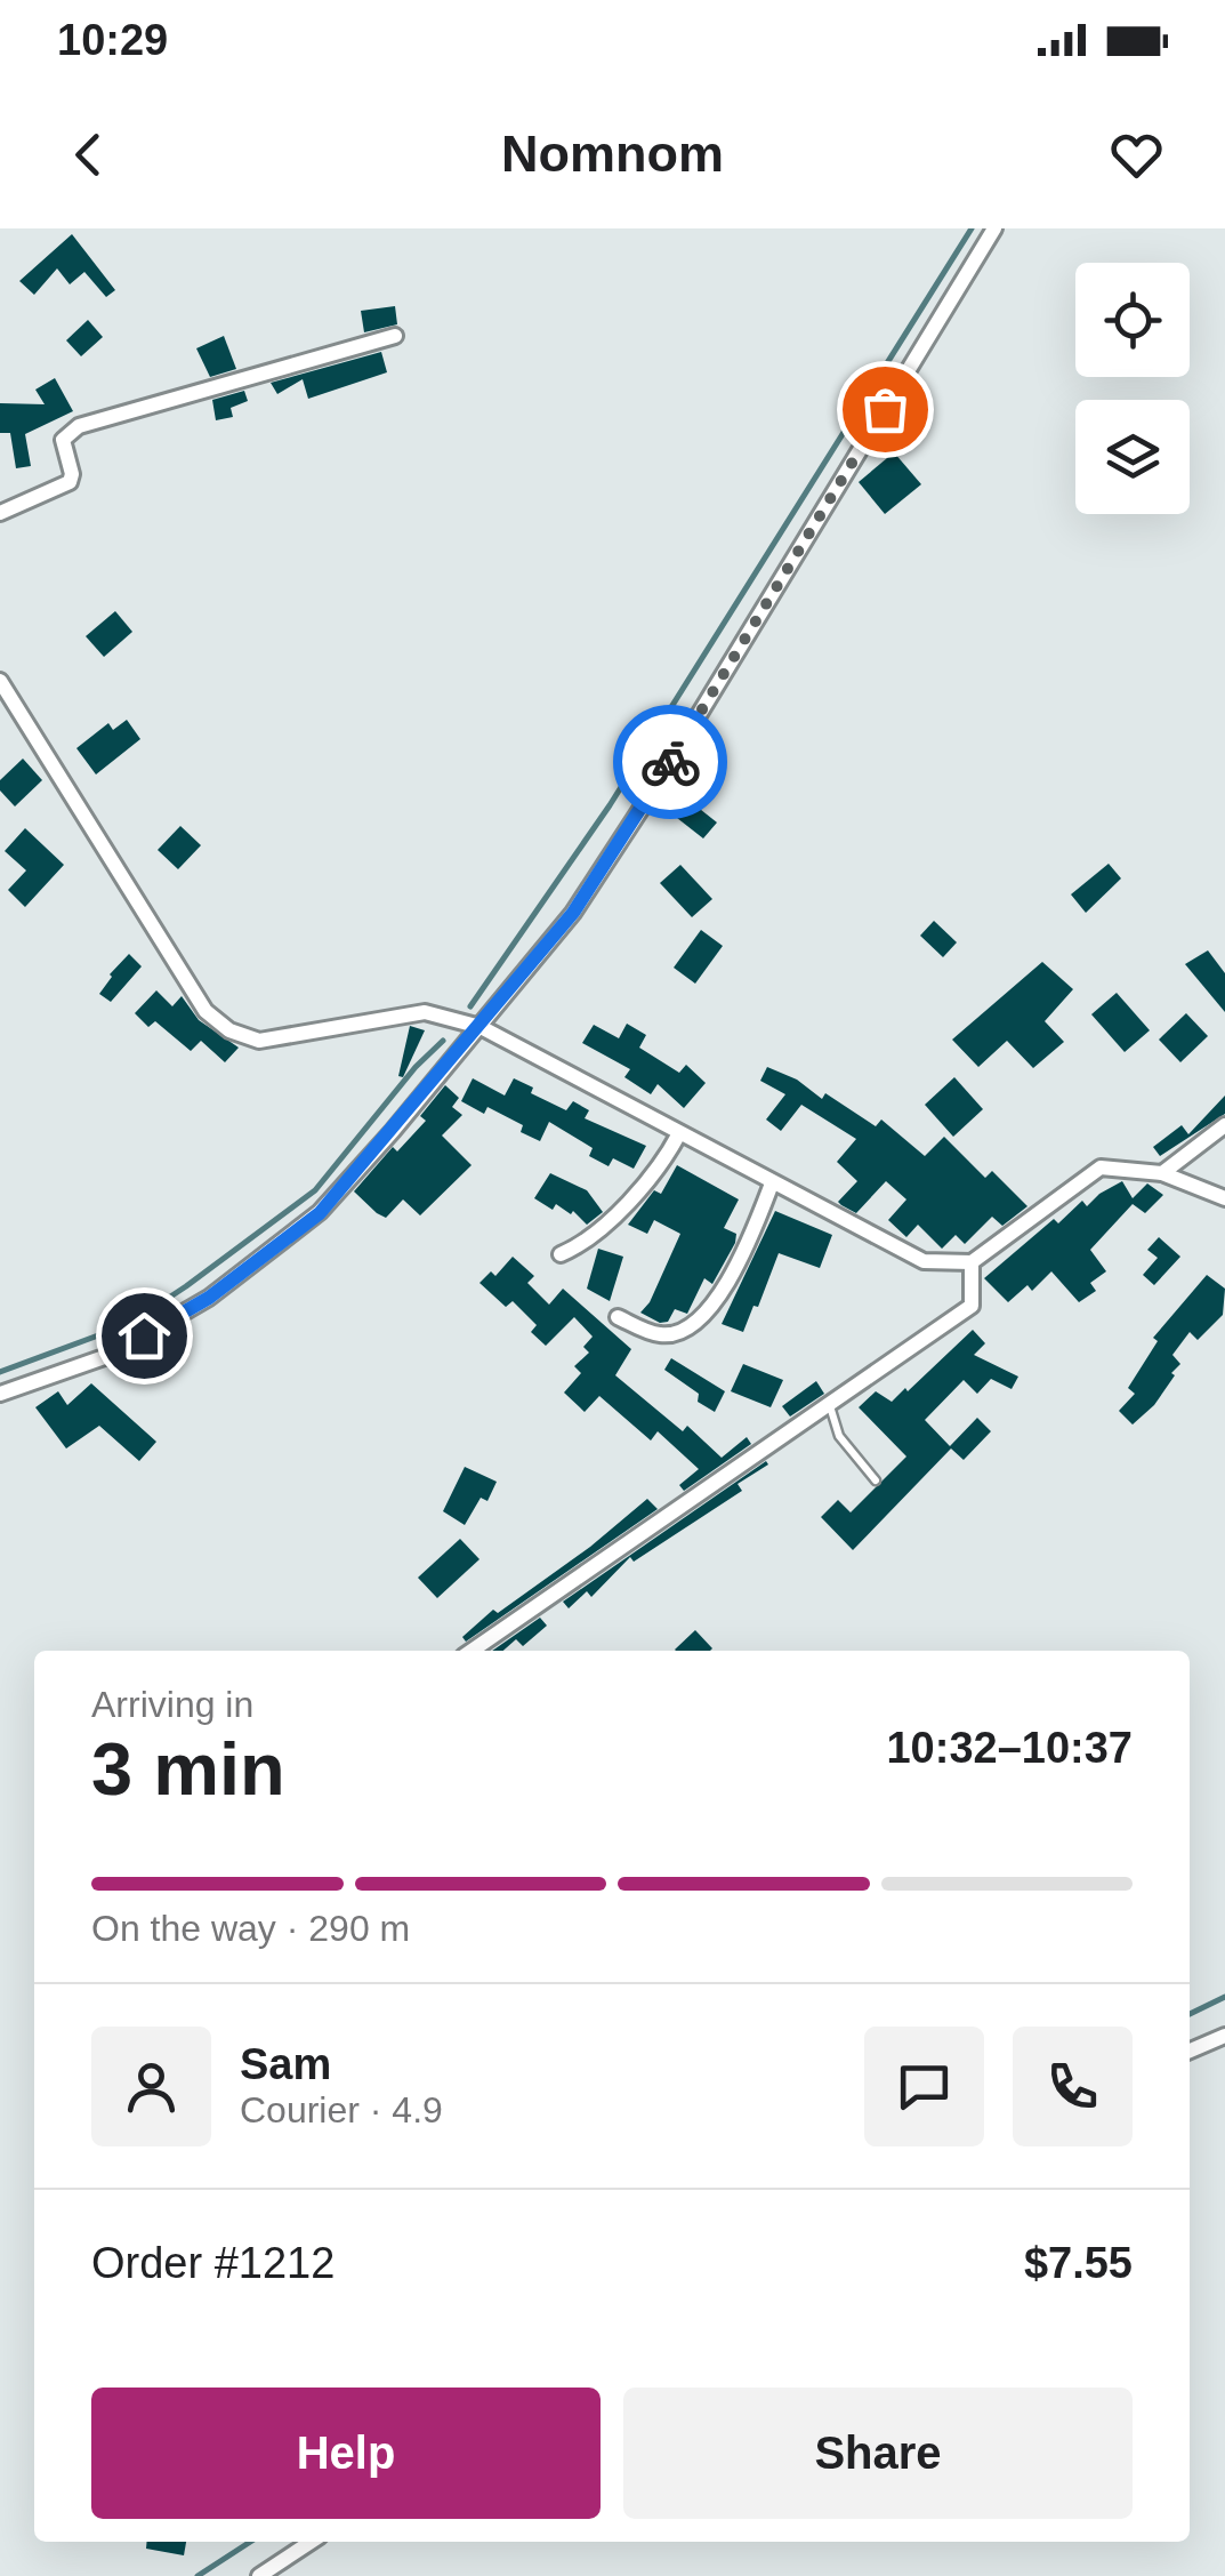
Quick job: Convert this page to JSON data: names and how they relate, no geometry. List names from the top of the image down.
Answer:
{
  "page": {
    "status": "10:29",
    "header": "Nomnom",
    "heading": ["3 min", "Arriving in", "10:32–10:37"],
    "panel": [
      "Sam",
      "Courier · 4.9",
      "Order #1212",
      "$7.55"
    ],
    "bar": "On the way · 290 m",
    "buttons": ["Help", "Share"]
  }
}
